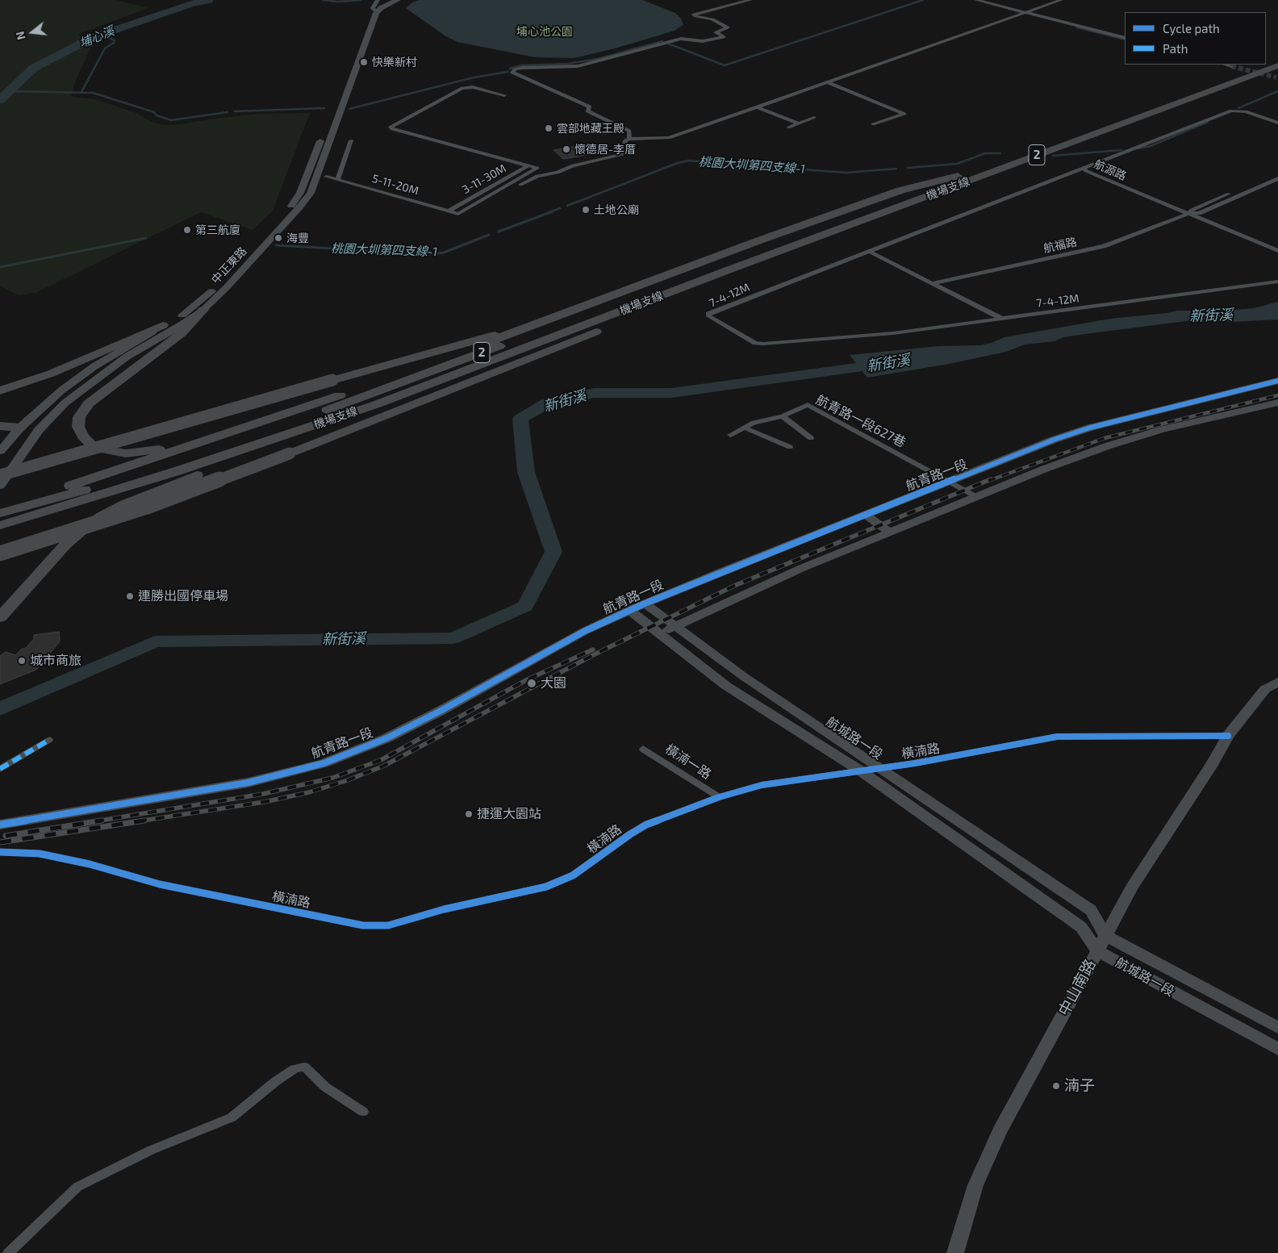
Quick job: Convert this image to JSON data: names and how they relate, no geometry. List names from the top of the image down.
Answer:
{
  "streets": {
    "highway": ["2", "機場支線"],
    "street": [
      "航源路",
      "3-11-30M",
      "5-11-20M",
      "航福路",
      "中正東路",
      "7-4-12M",
      "航青路一段627巷",
      "航青路一段",
      "航城路一段",
      "橫湳路",
      "橫湳一路",
      "中山南路"
    ]
  },
  "crossings": [
    ["航源路", "航福路"],
    ["航源路", "7-4-12M"],
    ["3-11-30M", "5-11-20M"],
    ["航青路一段627巷", "航青路一段"],
    ["航青路一段", "航城路一段"],
    ["航城路一段", "橫湳路"],
    ["航城路一段", "中山南路"],
    ["橫湳路", "橫湳一路"],
    ["橫湳路", "中山南路"]
  ],
  "water": ["埔心溪", "桃園大圳第四支線-1", "新街溪"],
  "parks": ["埔心池公園"],
  "places": [
    "快樂新村",
    "雲部地藏王殿",
    "懷德居-李厝",
    "土地公廟",
    "第三航廈",
    "海豐",
    "連勝出國停車場",
    "城市商旅",
    "大園",
    "捷運大園站",
    "湳子"
  ],
  "legend": ["Cycle path", "Path"],
  "north": "left"
}
